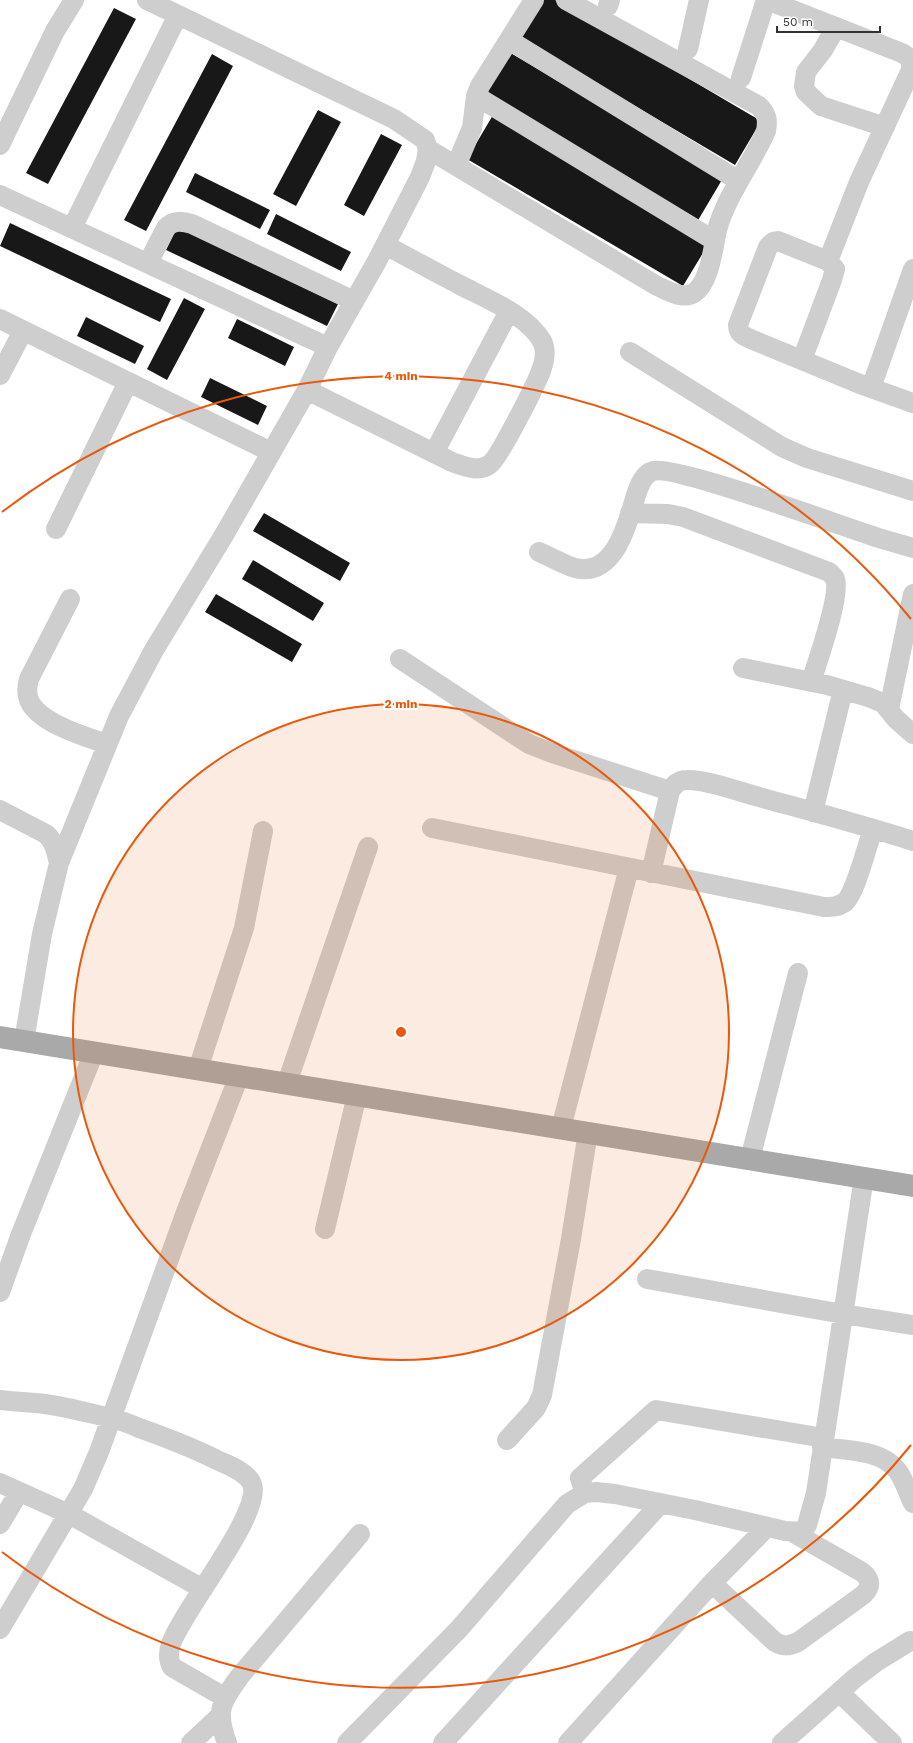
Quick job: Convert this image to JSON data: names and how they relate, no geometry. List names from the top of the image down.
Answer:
{
  "scale_bar": "50 m",
  "rings": ["4 min", "2 min"]
}
